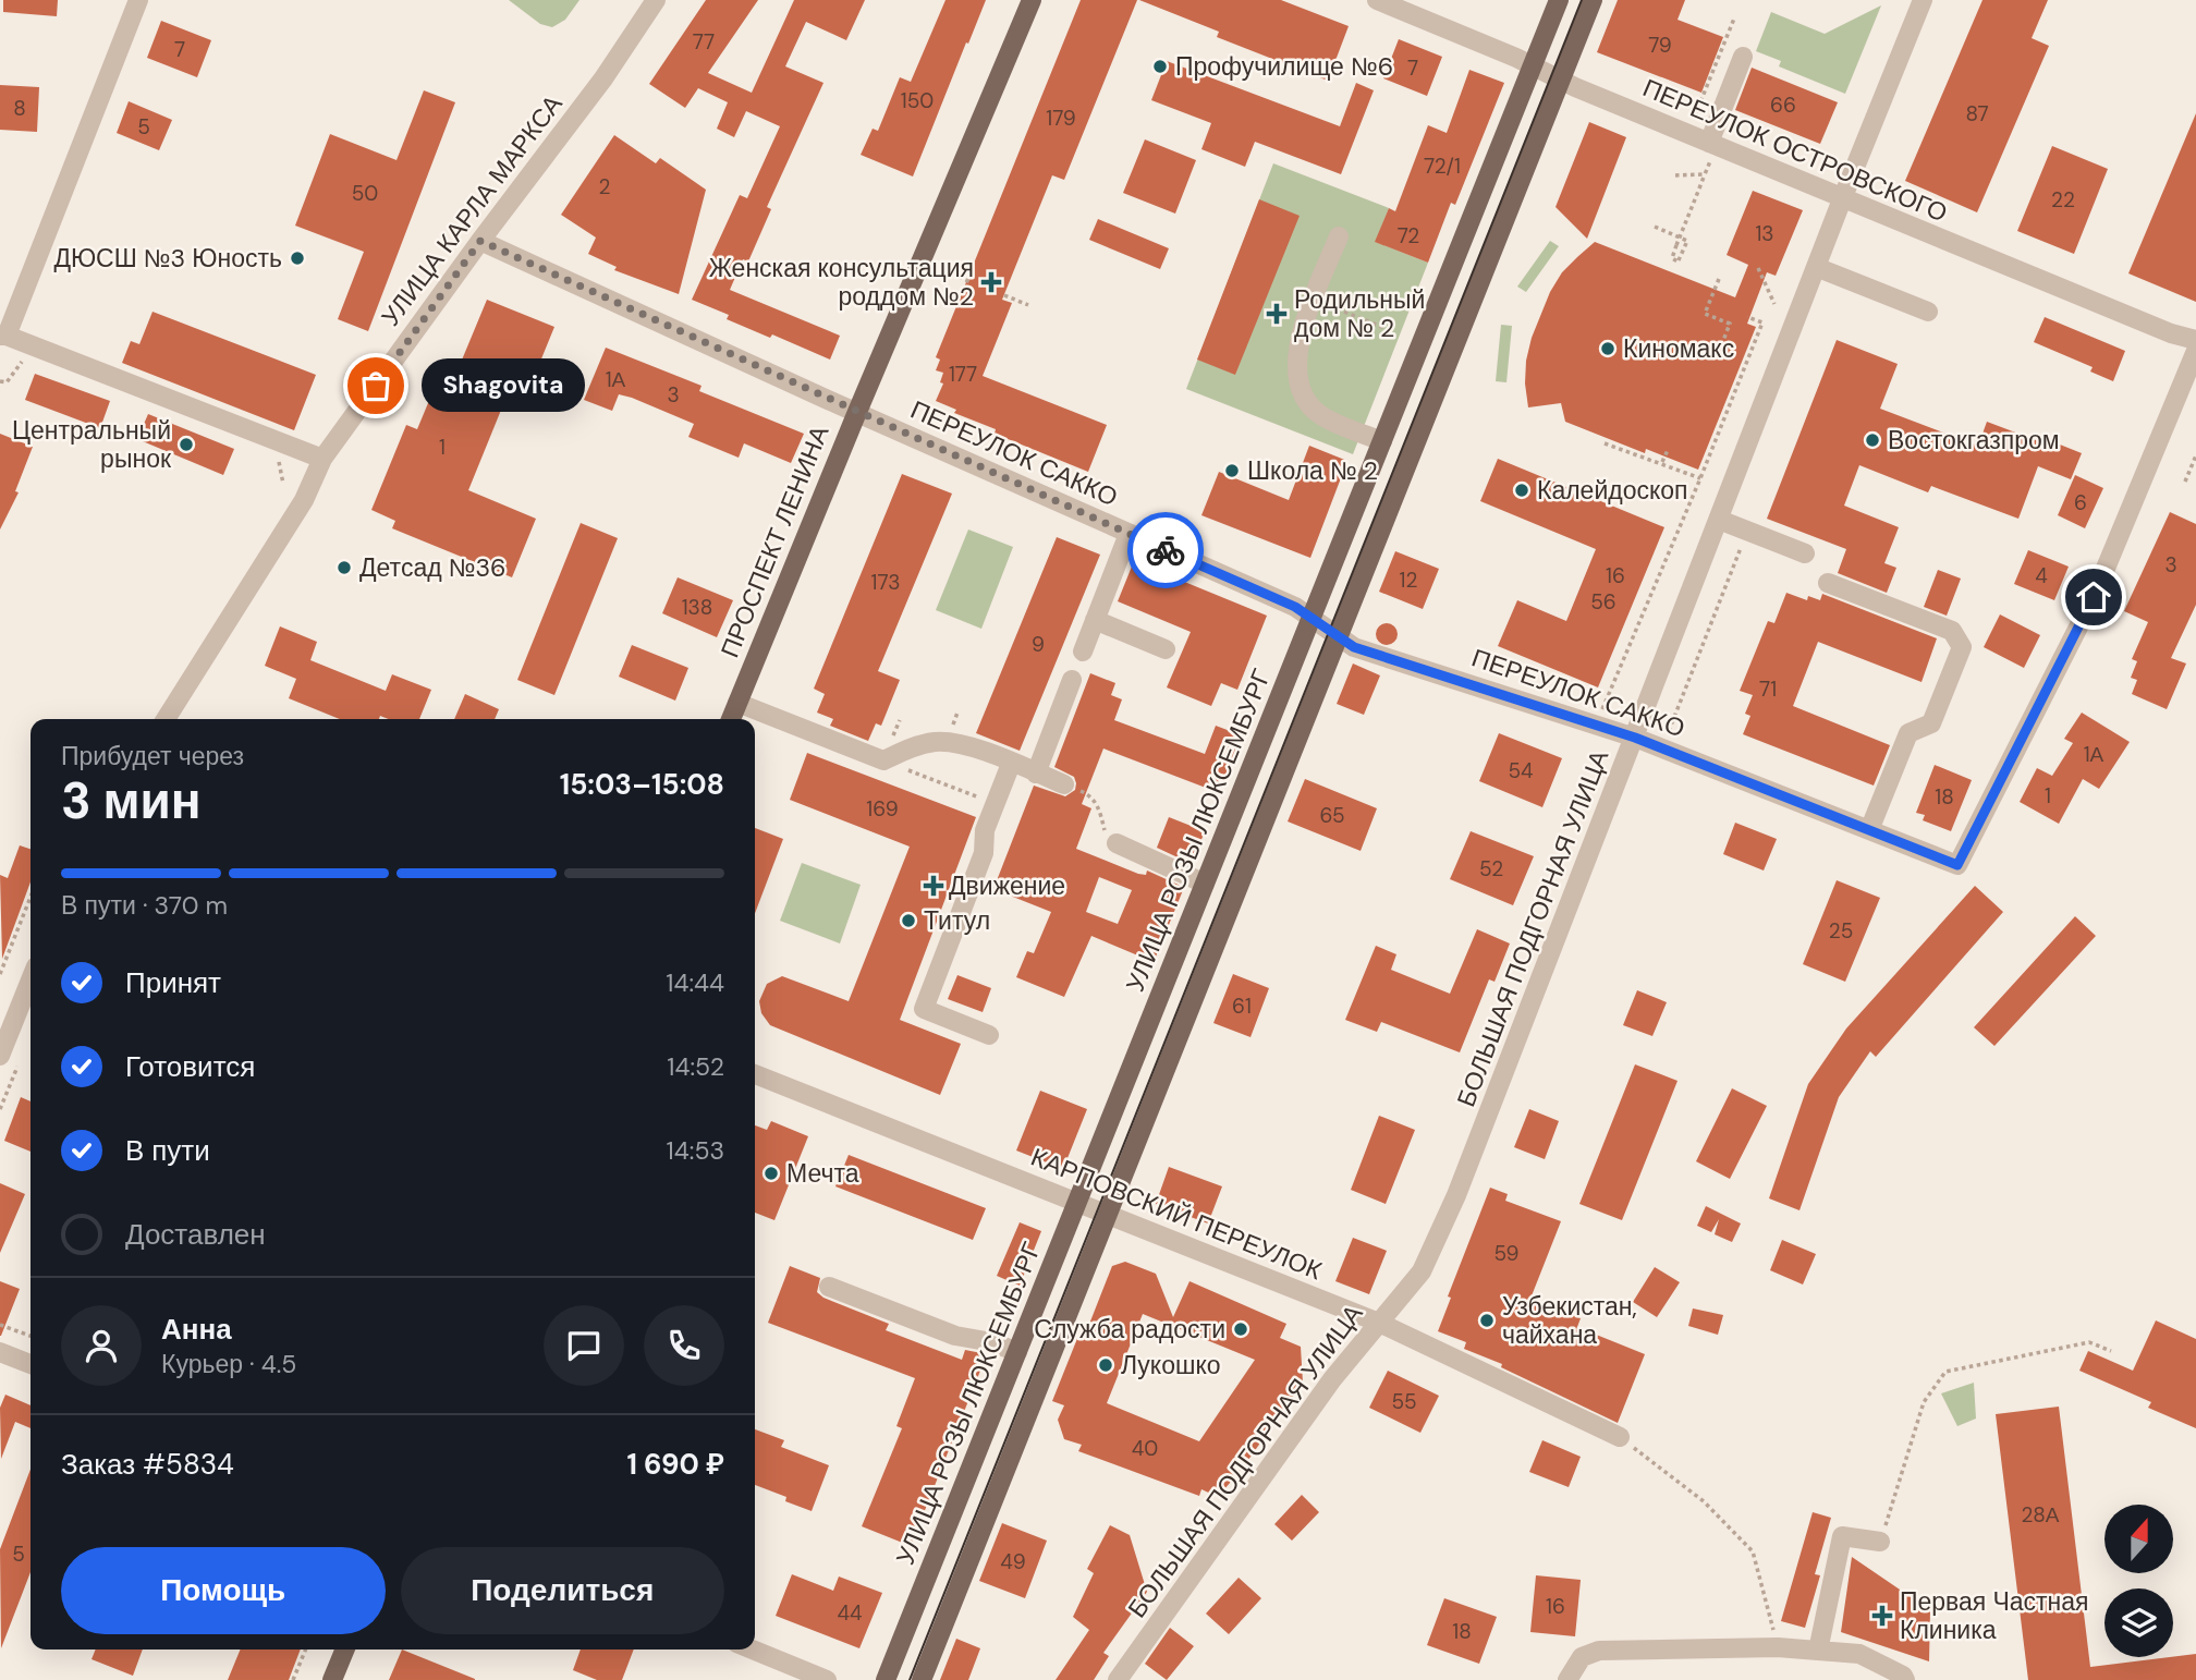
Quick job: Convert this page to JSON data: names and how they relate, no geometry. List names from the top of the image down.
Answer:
{
  "streets": {
    "main road": ["ПРОСПЕКТ ЛЕНИНА", "УЛИЦА РОЗЫ ЛЮКСЕМБУРГ"],
    "street": [
      "ПЕРЕУЛОК ОСТРОВСКОГО",
      "УЛИЦА КАРЛА МАРКСА",
      "ПЕРЕУЛОК САККО",
      "БОЛЬШАЯ ПОДГОРНАЯ УЛИЦА",
      "КАРПОВСКИЙ ПЕРЕУЛОК"
    ]
  },
  "crossings": [
    ["ПЕРЕУЛОК ОСТРОВСКОГО", "УЛИЦА РОЗЫ ЛЮКСЕМБУРГ"],
    ["ПЕРЕУЛОК ОСТРОВСКОГО", "БОЛЬШАЯ ПОДГОРНАЯ УЛИЦА"],
    ["УЛИЦА КАРЛА МАРКСА", "ПЕРЕУЛОК САККО"],
    ["ПЕРЕУЛОК САККО", "ПРОСПЕКТ ЛЕНИНА"],
    ["ПЕРЕУЛОК САККО", "УЛИЦА РОЗЫ ЛЮКСЕМБУРГ"],
    ["ПЕРЕУЛОК САККО", "БОЛЬШАЯ ПОДГОРНАЯ УЛИЦА"],
    ["УЛИЦА РОЗЫ ЛЮКСЕМБУРГ", "КАРПОВСКИЙ ПЕРЕУЛОК"],
    ["БОЛЬШАЯ ПОДГОРНАЯ УЛИЦА", "КАРПОВСКИЙ ПЕРЕУЛОК"]
  ],
  "places": {
    "other": [
      "Профучилище №6",
      "ДЮСШ №3 Юность",
      "Киномакс",
      "Shagovita",
      "Востокгазпром",
      "Центральный рынок",
      "Школа № 2",
      "Калейдоскоп",
      "Детсад №36",
      "Титул",
      "Мечта",
      "Узбекистан, чайхана",
      "Служба радости",
      "Лукошко"
    ],
    "health": [
      "Женская консультация роддом №2",
      "Родильный дом № 2",
      "Движение",
      "Первая Частная Клиника"
    ]
  },
  "house_numbers": [
    "77",
    "79",
    "7",
    "7",
    "150",
    "66",
    "8",
    "87",
    "179",
    "5",
    "72/1",
    "2",
    "50",
    "22",
    "13",
    "72",
    "177",
    "1А",
    "3",
    "1",
    "6",
    "3",
    "16",
    "4",
    "12",
    "173",
    "56",
    "138",
    "9",
    "71",
    "1А",
    "54",
    "1",
    "18",
    "169",
    "65",
    "52",
    "25",
    "61",
    "59",
    "55",
    "40",
    "28А",
    "5",
    "49",
    "16",
    "44",
    "18"
  ],
  "north": "top",
  "page": {
    "bubble": "Shagovita",
    "heading": ["3 мин", "Прибудет через", "15:03–15:08"],
    "panel": [
      "Анна",
      "Курьер · 4.5",
      "Заказ #5834",
      "1 690 ₽"
    ],
    "bar": "В пути · 370 m",
    "list": [
      ["Принят", "14:44"],
      ["Готовится", "14:52"],
      ["В пути", "14:53"],
      "Доставлен"
    ],
    "buttons": ["Помощь", "Поделиться"]
  }
}
